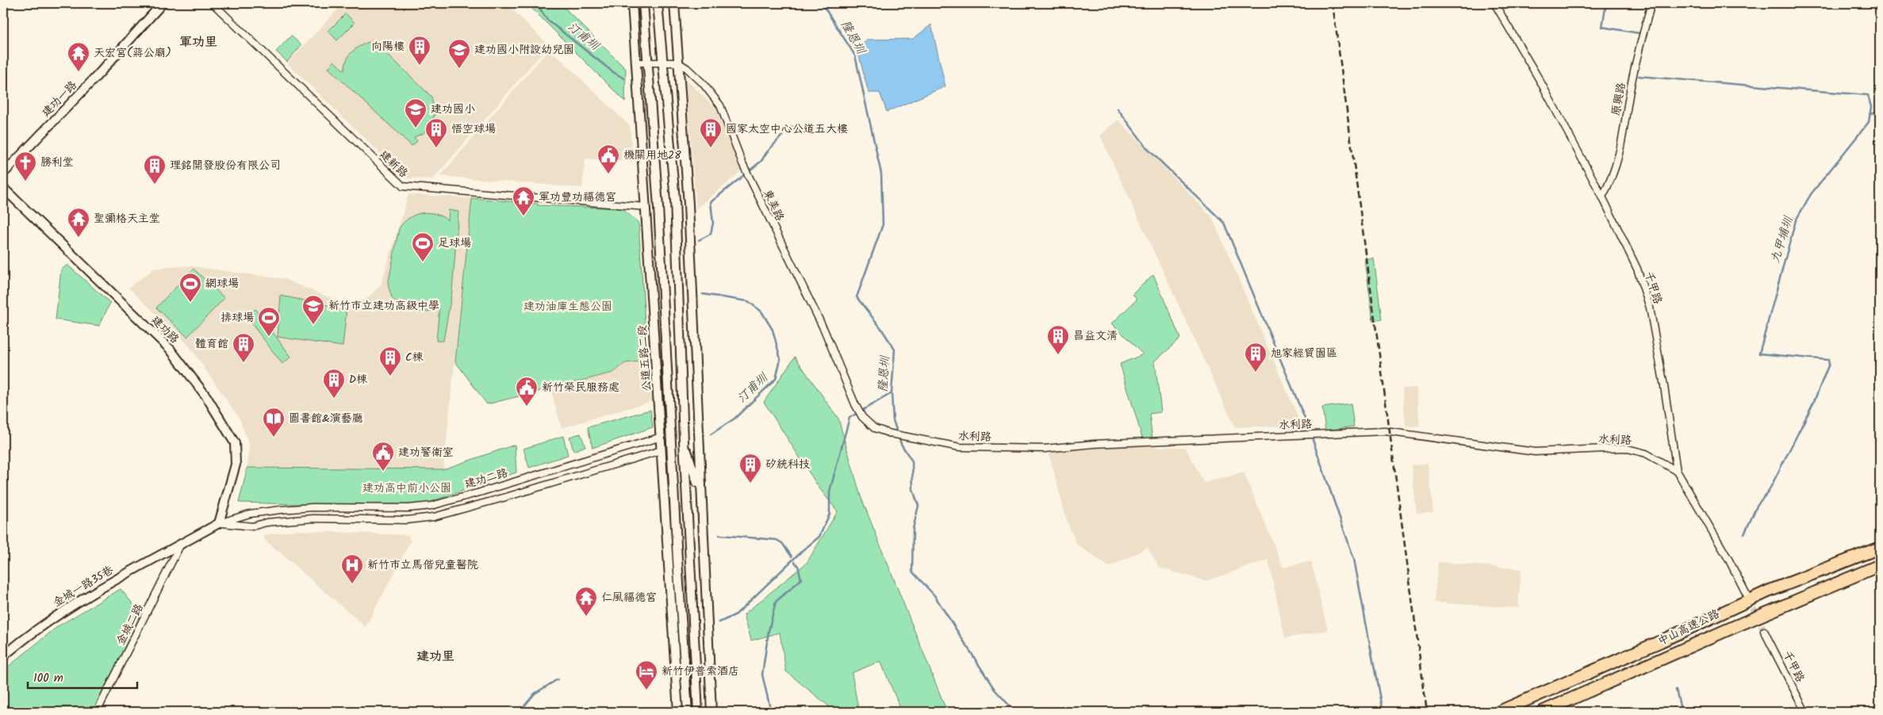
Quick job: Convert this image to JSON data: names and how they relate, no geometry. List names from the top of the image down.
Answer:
{
  "streets": {
    "highway": ["中山高速公路"],
    "street": [
      "建功一路",
      "原興路",
      "建新路",
      "東美路",
      "千甲路",
      "建功路",
      "公道五路二段",
      "水利路",
      "建功二路",
      "金城一路35巷",
      "金城二路"
    ]
  },
  "crossings": [
    ["原興路", "千甲路"],
    ["建新路", "公道五路二段"],
    ["東美路", "水利路"],
    ["千甲路", "水利路"],
    ["建功路", "建功二路"],
    ["公道五路二段", "建功二路"],
    ["建功二路", "金城一路35巷"],
    ["建功二路", "金城二路"],
    ["金城一路35巷", "金城二路"]
  ],
  "districts": ["軍功里", "建功里"],
  "water": ["汀甫圳", "隆恩圳", "九甲埔圳"],
  "parks": ["建功油庫生態公園", "建功高中前小公園"],
  "places": {
    "building": [
      "向陽樓",
      "悟空球場",
      "國家太空中心公道五大樓",
      "理銘開發股份有限公司",
      "昌益文清",
      "體育館",
      "旭家經貿園區",
      "C棟",
      "D棟",
      "矽統科技"
    ],
    "school or university": ["建功國小附設幼兒園", "建功國小", "新竹市立建功高級中學"],
    "temple": [
      "天宏宮(蔣公廟)",
      "軍功豐功福德宮",
      "聖彌格天主堂",
      "仁風福德宮"
    ],
    "public building": ["機關用地28", "新竹榮民服務處", "建功警衛室"],
    "church": ["勝利堂"],
    "sports": ["足球場", "網球場", "排球場"],
    "library": ["圖書館&演藝廳"],
    "hospital": ["新竹市立馬偕兒童醫院"],
    "hotel": ["新竹伊普索酒店"]
  },
  "scale_bar": "100 m"
}
